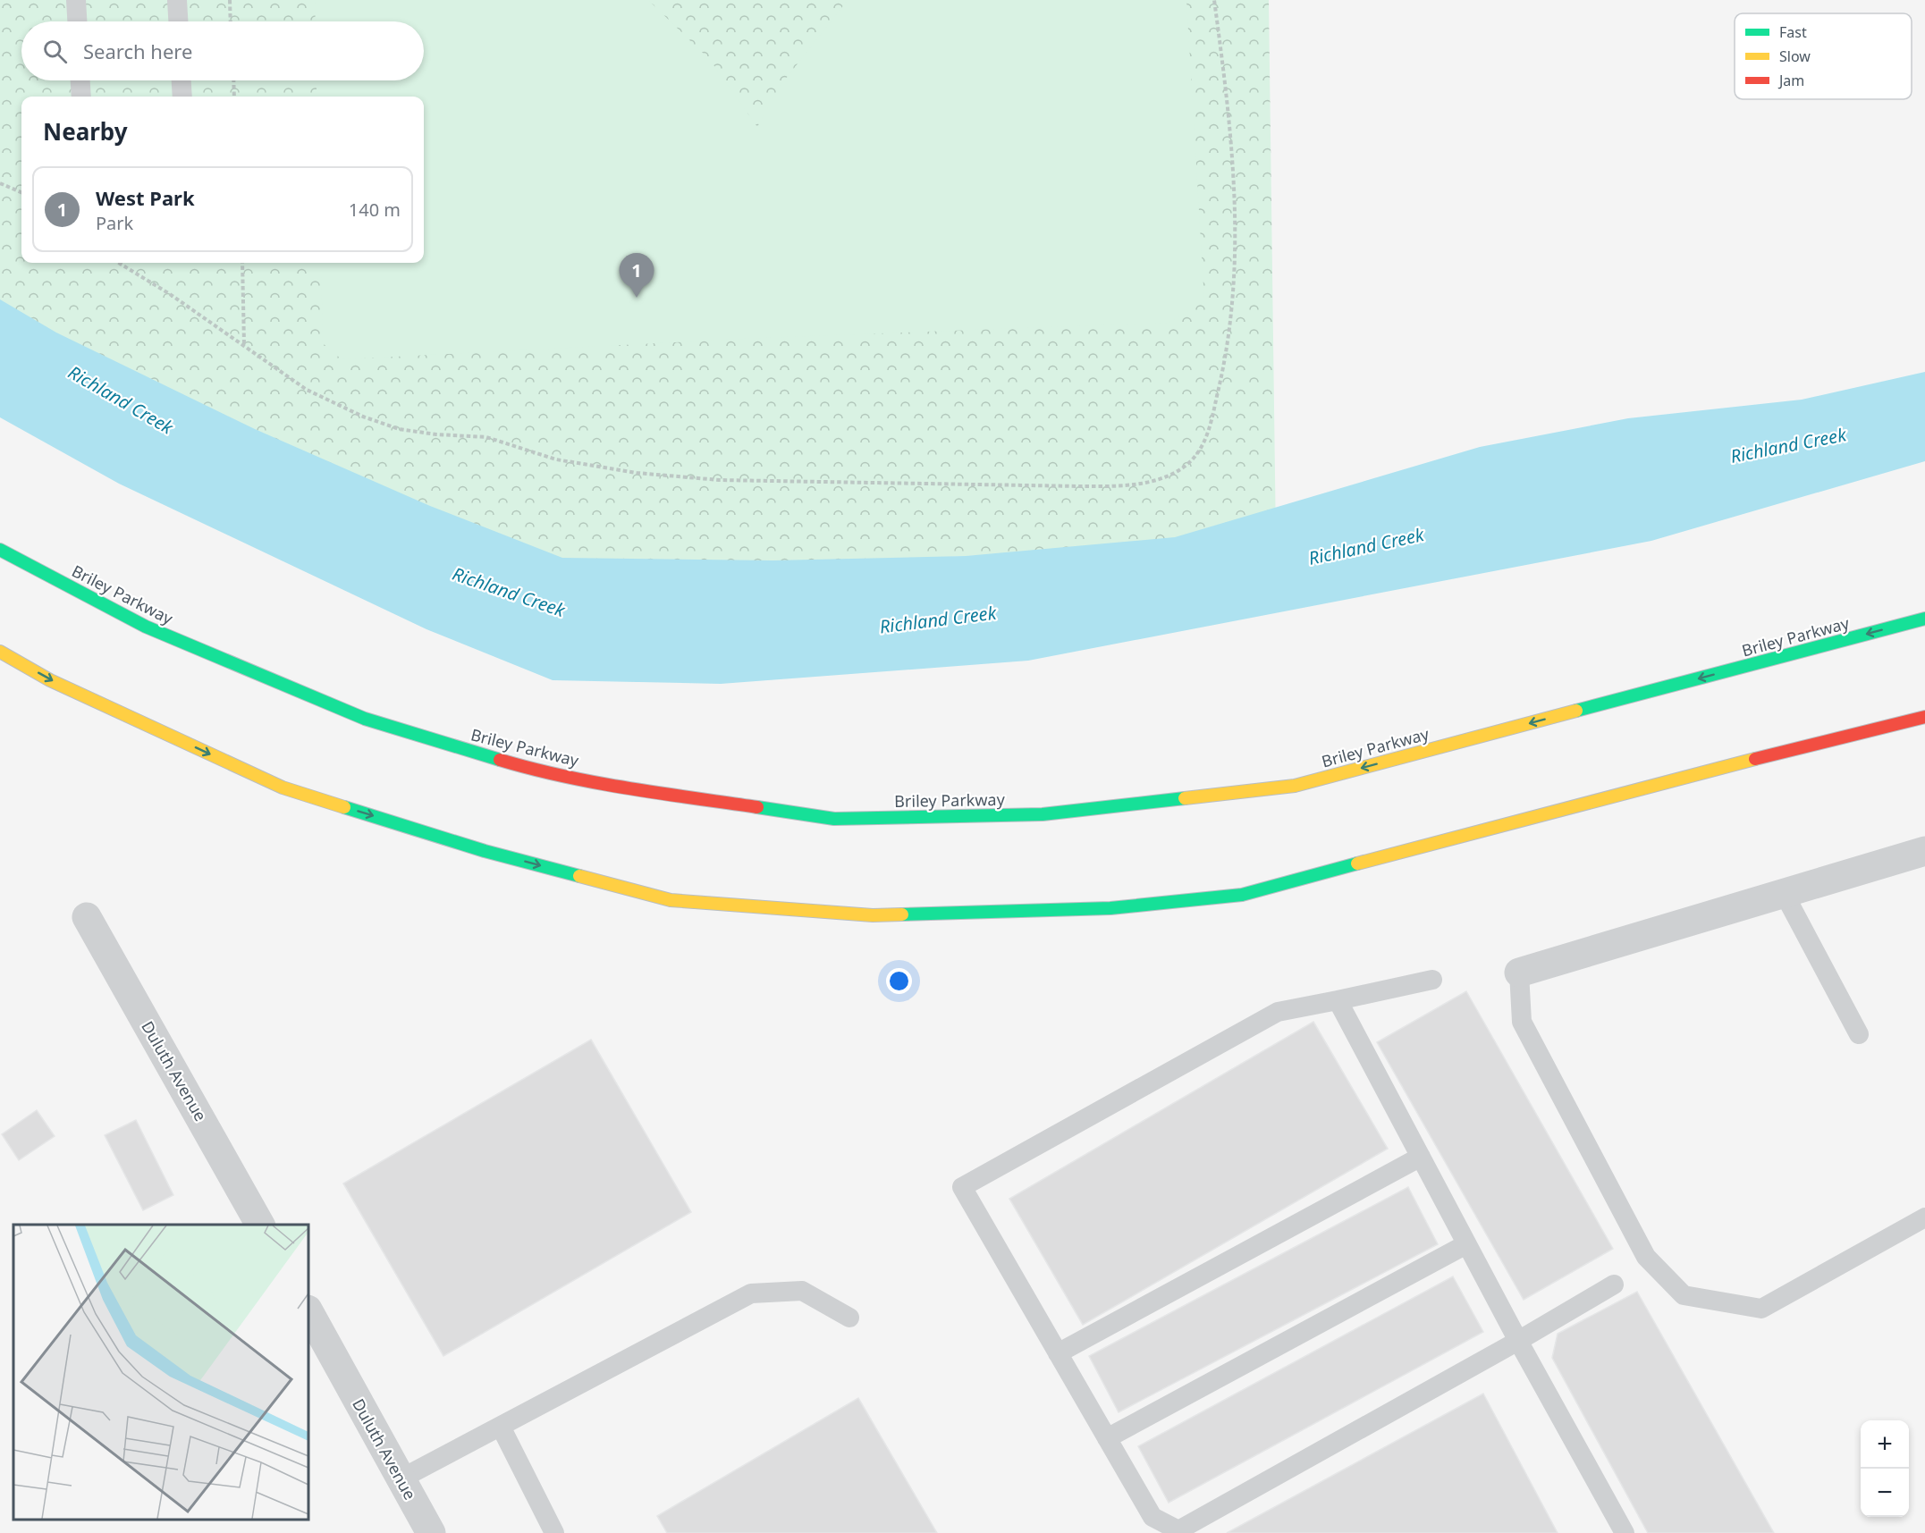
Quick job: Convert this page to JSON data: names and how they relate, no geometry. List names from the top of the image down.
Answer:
{
  "streets": {
    "highway": ["Briley Parkway"],
    "street": ["Duluth Avenue"]
  },
  "water": ["Richland Creek"],
  "legend": ["Fast", "Slow", "Jam"],
  "page": {
    "search": "Search here",
    "heading": "Nearby",
    "list": [
      {
        "mark": "1",
        "name": "West Park",
        "note": "Park",
        "value": "140 m"
      }
    ],
    "pins": "1",
    "map_buttons": ["+", "−"]
  }
}
